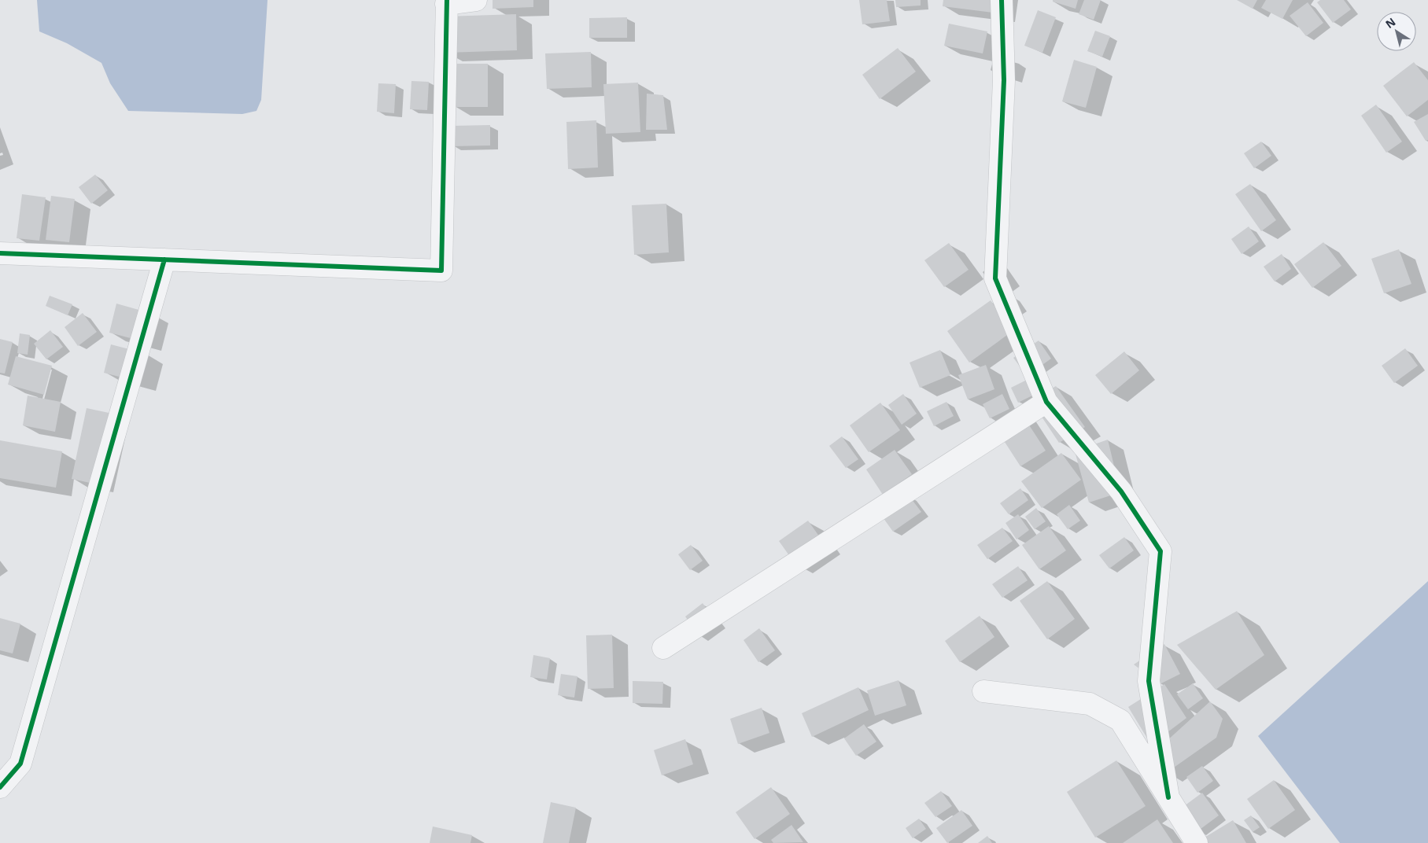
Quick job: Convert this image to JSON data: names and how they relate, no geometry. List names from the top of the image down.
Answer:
{
  "north": "top left"
}
